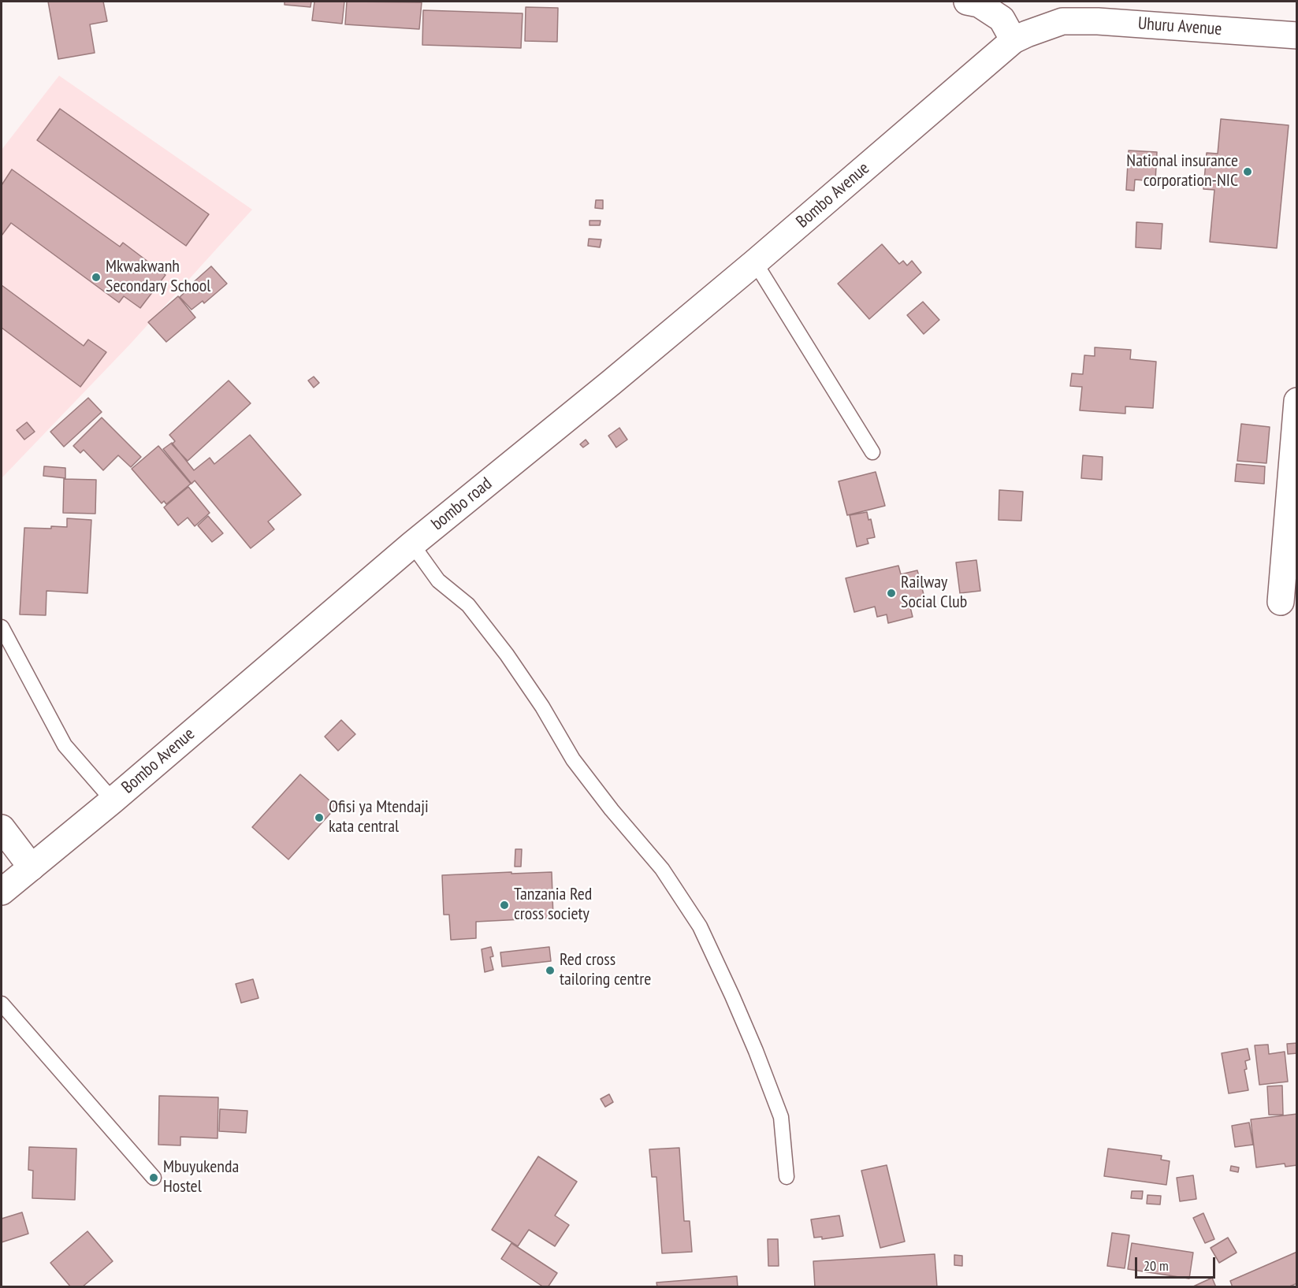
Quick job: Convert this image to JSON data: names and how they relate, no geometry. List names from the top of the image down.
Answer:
{
  "streets": {
    "street": ["Uhuru Avenue", "Bombo Avenue", "bombo road"]
  },
  "crossings": [
    ["Uhuru Avenue", "Bombo Avenue"],
    ["Bombo Avenue", "bombo road"]
  ],
  "places": [
    "National insurance corporation-NIC",
    "Mkwakwanh Secondary School",
    "Railway Social Club",
    "Ofisi ya Mtendaji kata central",
    "Tanzania Red cross society",
    "Red cross tailoring centre",
    "Mbuyukenda Hostel"
  ],
  "scale_bar": "20 m"
}
